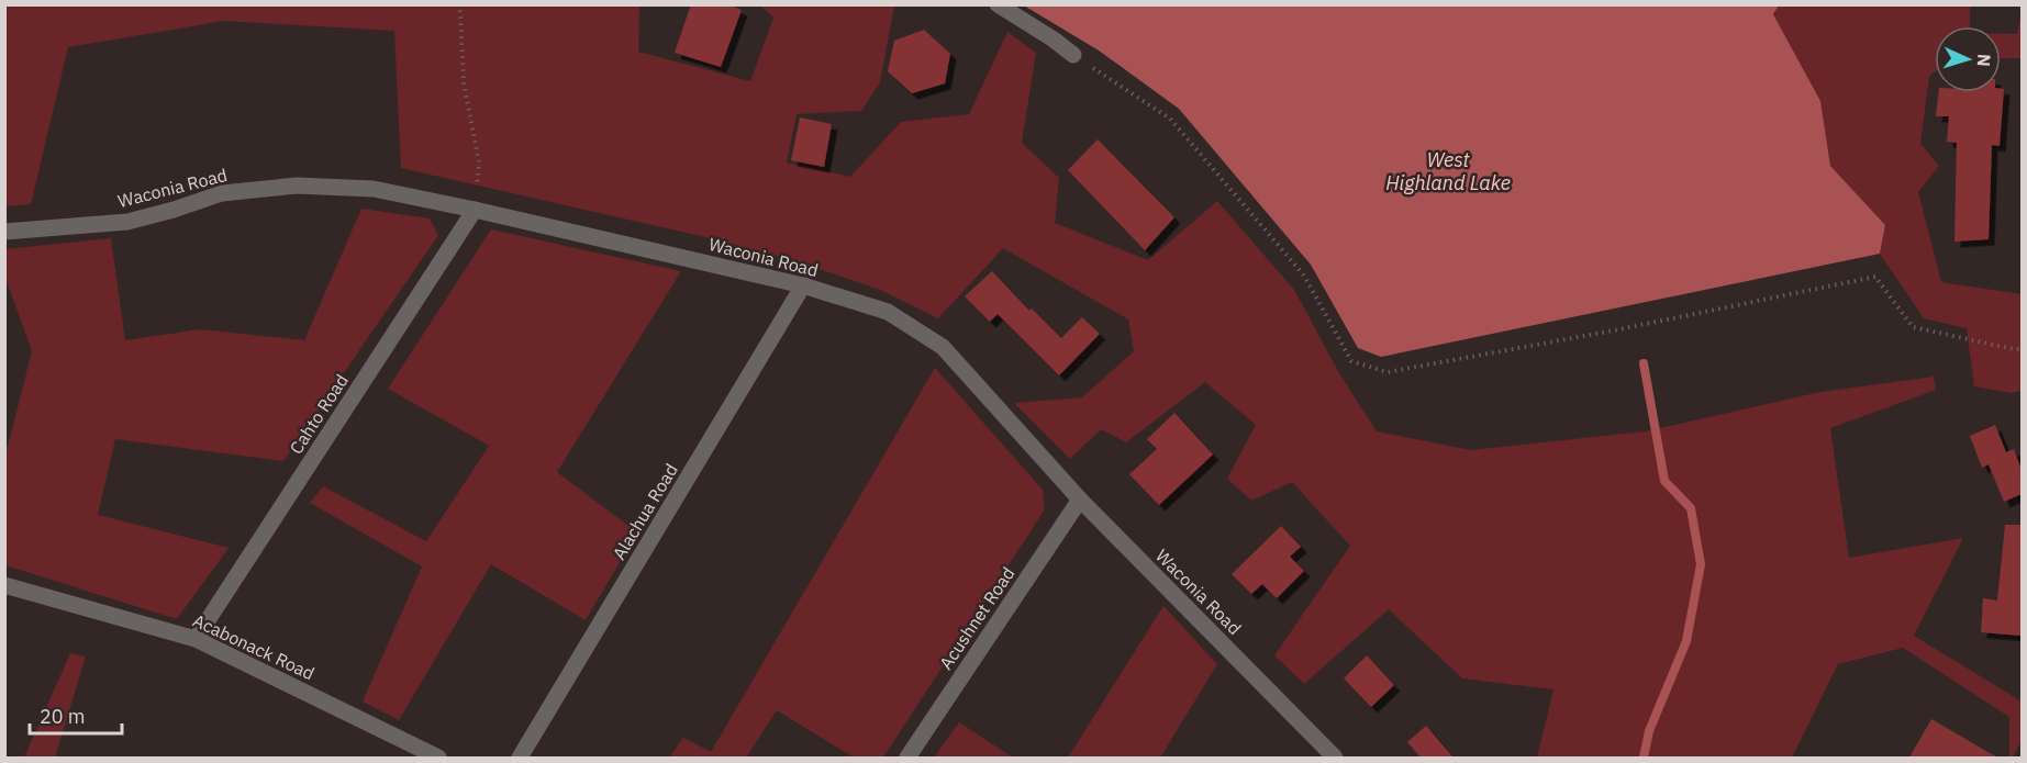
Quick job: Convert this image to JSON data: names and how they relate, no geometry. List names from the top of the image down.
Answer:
{
  "streets": {
    "street": [
      "Waconia Road",
      "Cahto Road",
      "Alachua Road",
      "Acushnet Road",
      "Acabonack Road"
    ]
  },
  "crossings": [
    ["Waconia Road", "Cahto Road"],
    ["Waconia Road", "Alachua Road"],
    ["Waconia Road", "Acushnet Road"],
    ["Cahto Road", "Acabonack Road"]
  ],
  "water": ["West Highland Lake"],
  "scale_bar": "20 m",
  "north": "right"
}
